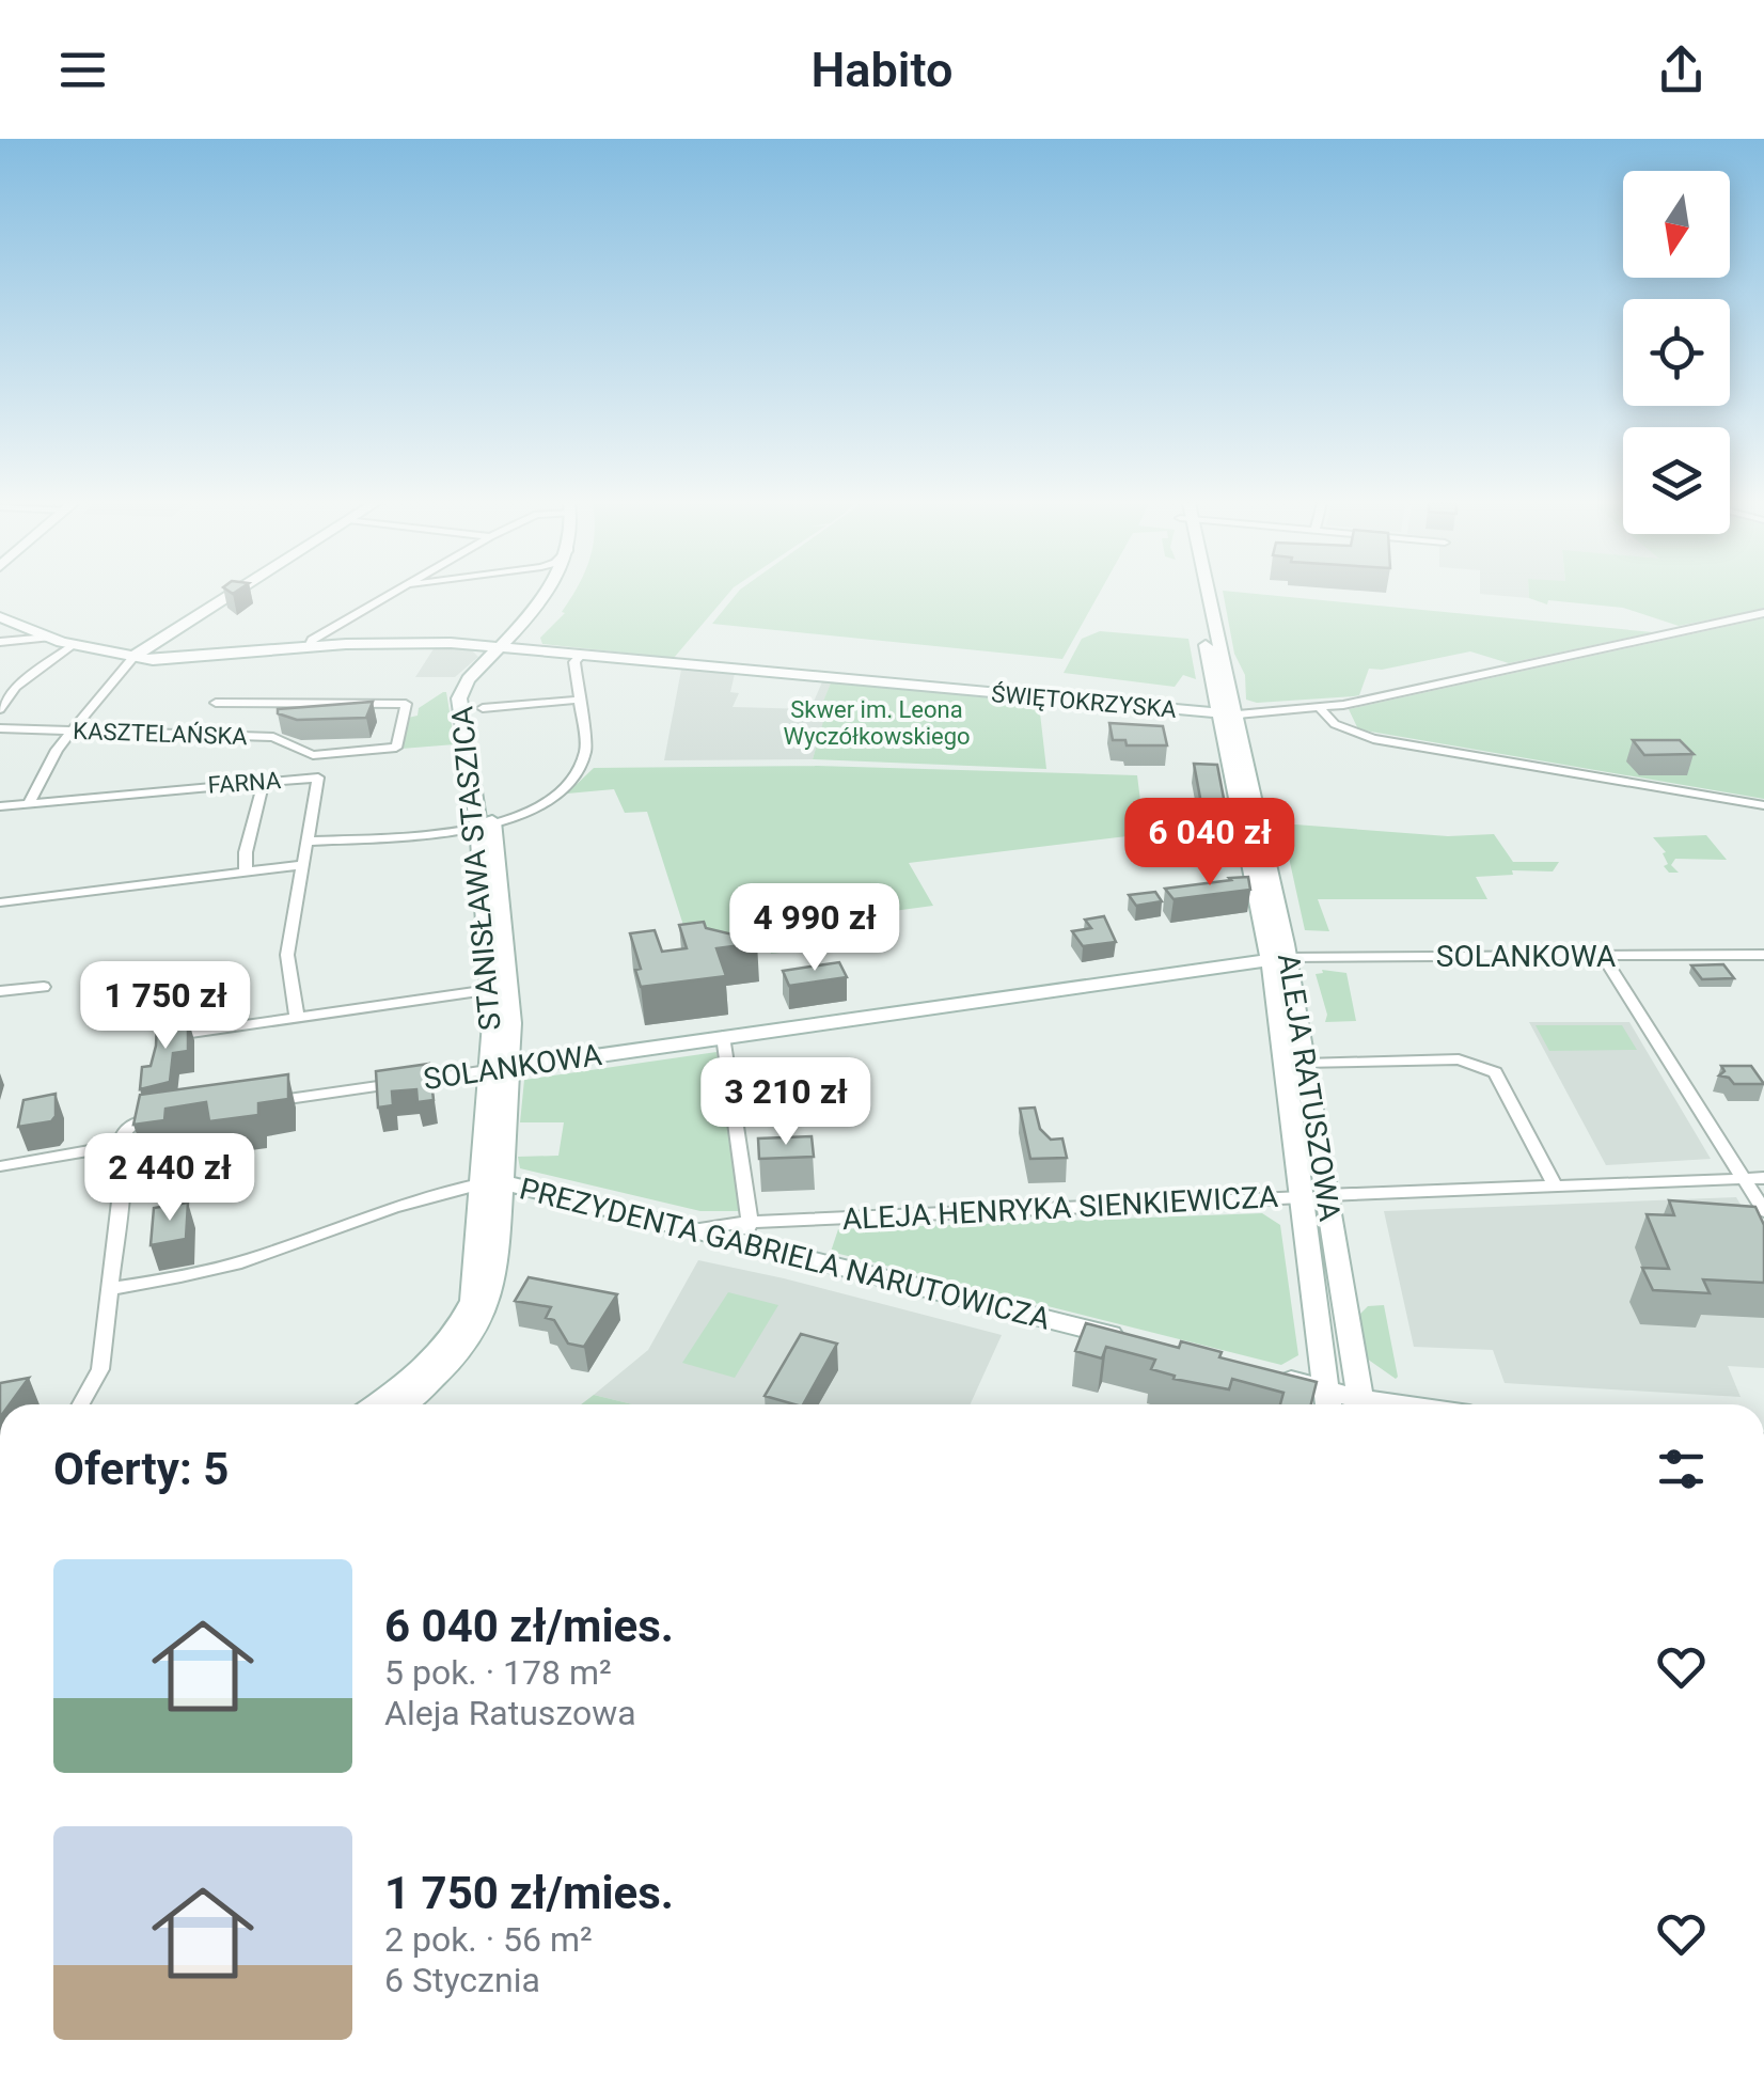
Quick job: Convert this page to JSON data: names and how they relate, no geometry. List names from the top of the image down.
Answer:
{
  "streets": {
    "street": [
      "ŚWIĘTOKRZYSKA",
      "KASZTELAŃSKA",
      "FARNA",
      "STANISŁAWA STASZICA",
      "SOLANKOWA",
      "ALEJA RATUSZOWA",
      "ALEJA HENRYKA SIENKIEWICZA",
      "PREZYDENTA GABRIELA NARUTOWICZA"
    ]
  },
  "crossings": [
    ["ŚWIĘTOKRZYSKA", "STANISŁAWA STASZICA"],
    ["ŚWIĘTOKRZYSKA", "ALEJA RATUSZOWA"],
    ["STANISŁAWA STASZICA", "SOLANKOWA"],
    ["STANISŁAWA STASZICA", "PREZYDENTA GABRIELA NARUTOWICZA"],
    ["SOLANKOWA", "ALEJA RATUSZOWA"],
    ["ALEJA RATUSZOWA", "ALEJA HENRYKA SIENKIEWICZA"],
    ["ALEJA HENRYKA SIENKIEWICZA", "PREZYDENTA GABRIELA NARUTOWICZA"]
  ],
  "parks": ["Skwer im. Leona Wyczółkowskiego"],
  "north": "bottom",
  "page": {
    "header": "Habito",
    "price": [
      "6 040 zł",
      "4 990 zł",
      "1 750 zł",
      "3 210 zł",
      "2 440 zł"
    ],
    "heading": "Oferty: 5",
    "list": [
      {
        "name": "6 040 zł/mies.",
        "note": "5 pok. · 178 m² · Aleja Ratuszowa"
      },
      {
        "name": "1 750 zł/mies.",
        "note": "2 pok. · 56 m² · 6 Stycznia"
      }
    ]
  }
}
